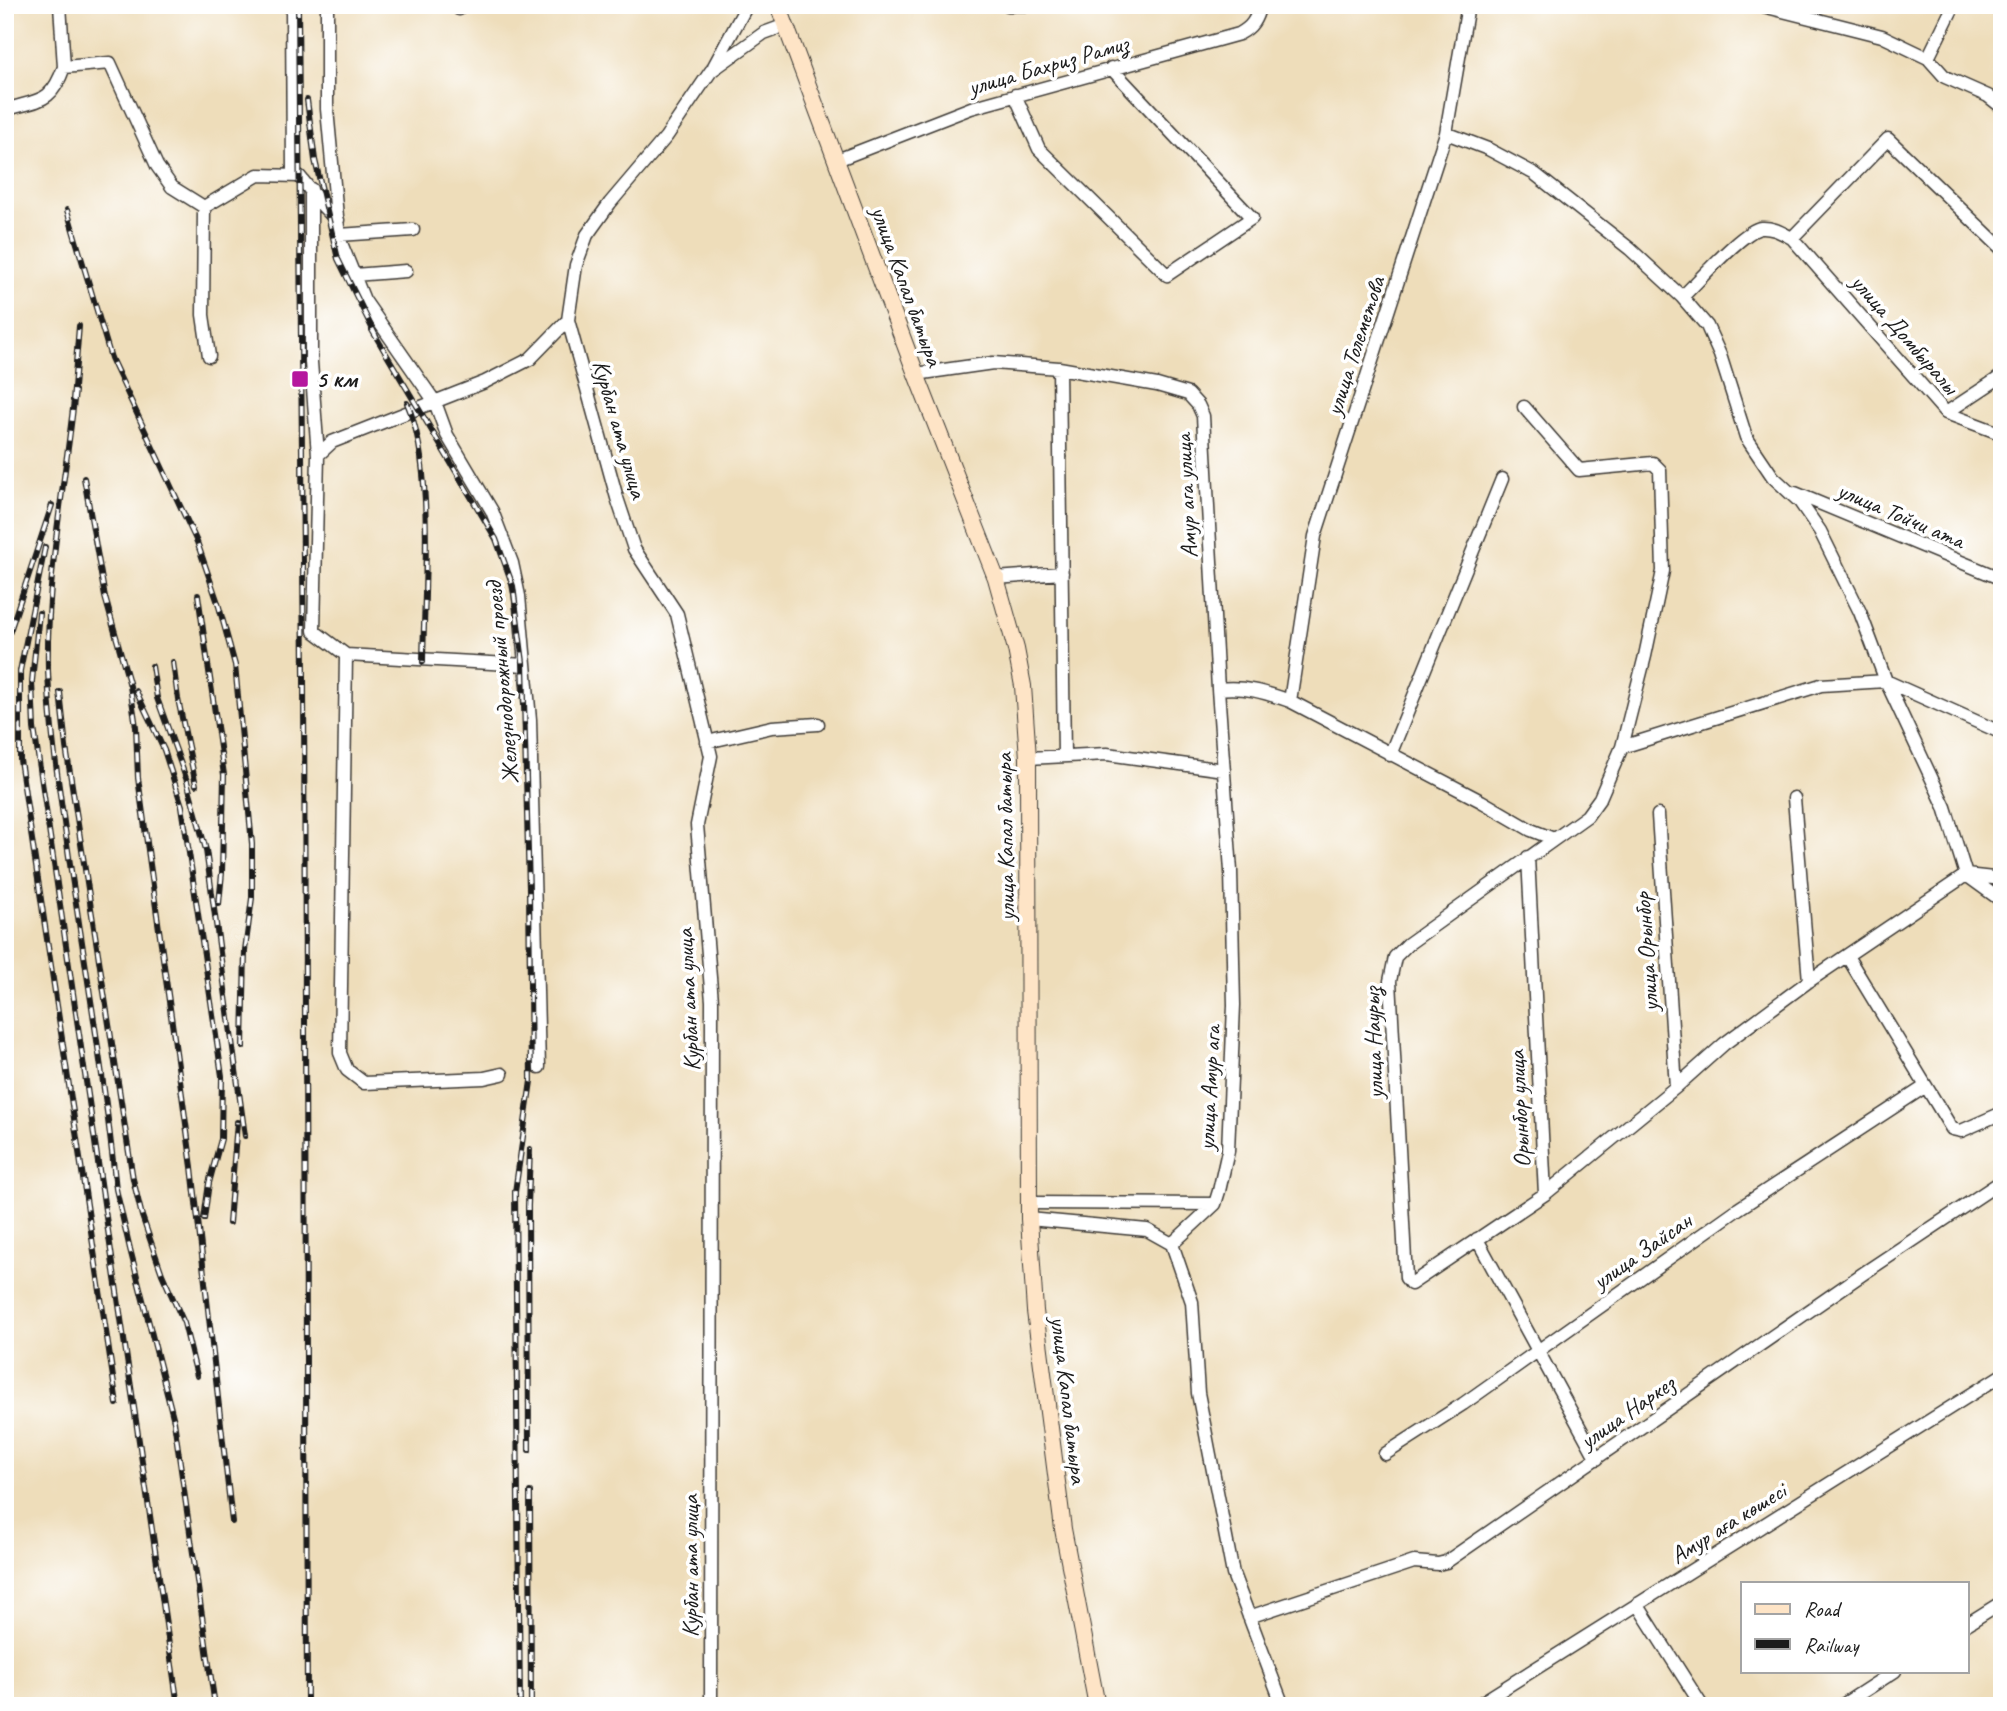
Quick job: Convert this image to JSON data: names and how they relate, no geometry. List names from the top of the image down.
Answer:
{
  "streets": {
    "main road": ["улица Капал батыра"],
    "street": [
      "улица Бахриз Рамиз",
      "улица Домбыралы",
      "улица Толеметова",
      "Курбан ата улица",
      "Амур ага улица",
      "улица Тойчи ата",
      "Железнодорожный проезд",
      "улица Орынбор",
      "улица Наурыз",
      "улица Амур ага",
      "Орынбор улица",
      "улица Зайсан",
      "улица Наркез",
      "Амур аға көшесі"
    ]
  },
  "crossings": [
    ["улица Бахриз Рамиз", "улица Капал батыра"],
    ["улица Капал батыра", "Амур ага улица"],
    ["Амур ага улица", "улица Амур ага"],
    ["улица Наурыз", "Орынбор улица"]
  ],
  "places": {
    "transit": ["5 км"]
  },
  "legend": ["Road", "Railway"]
}
